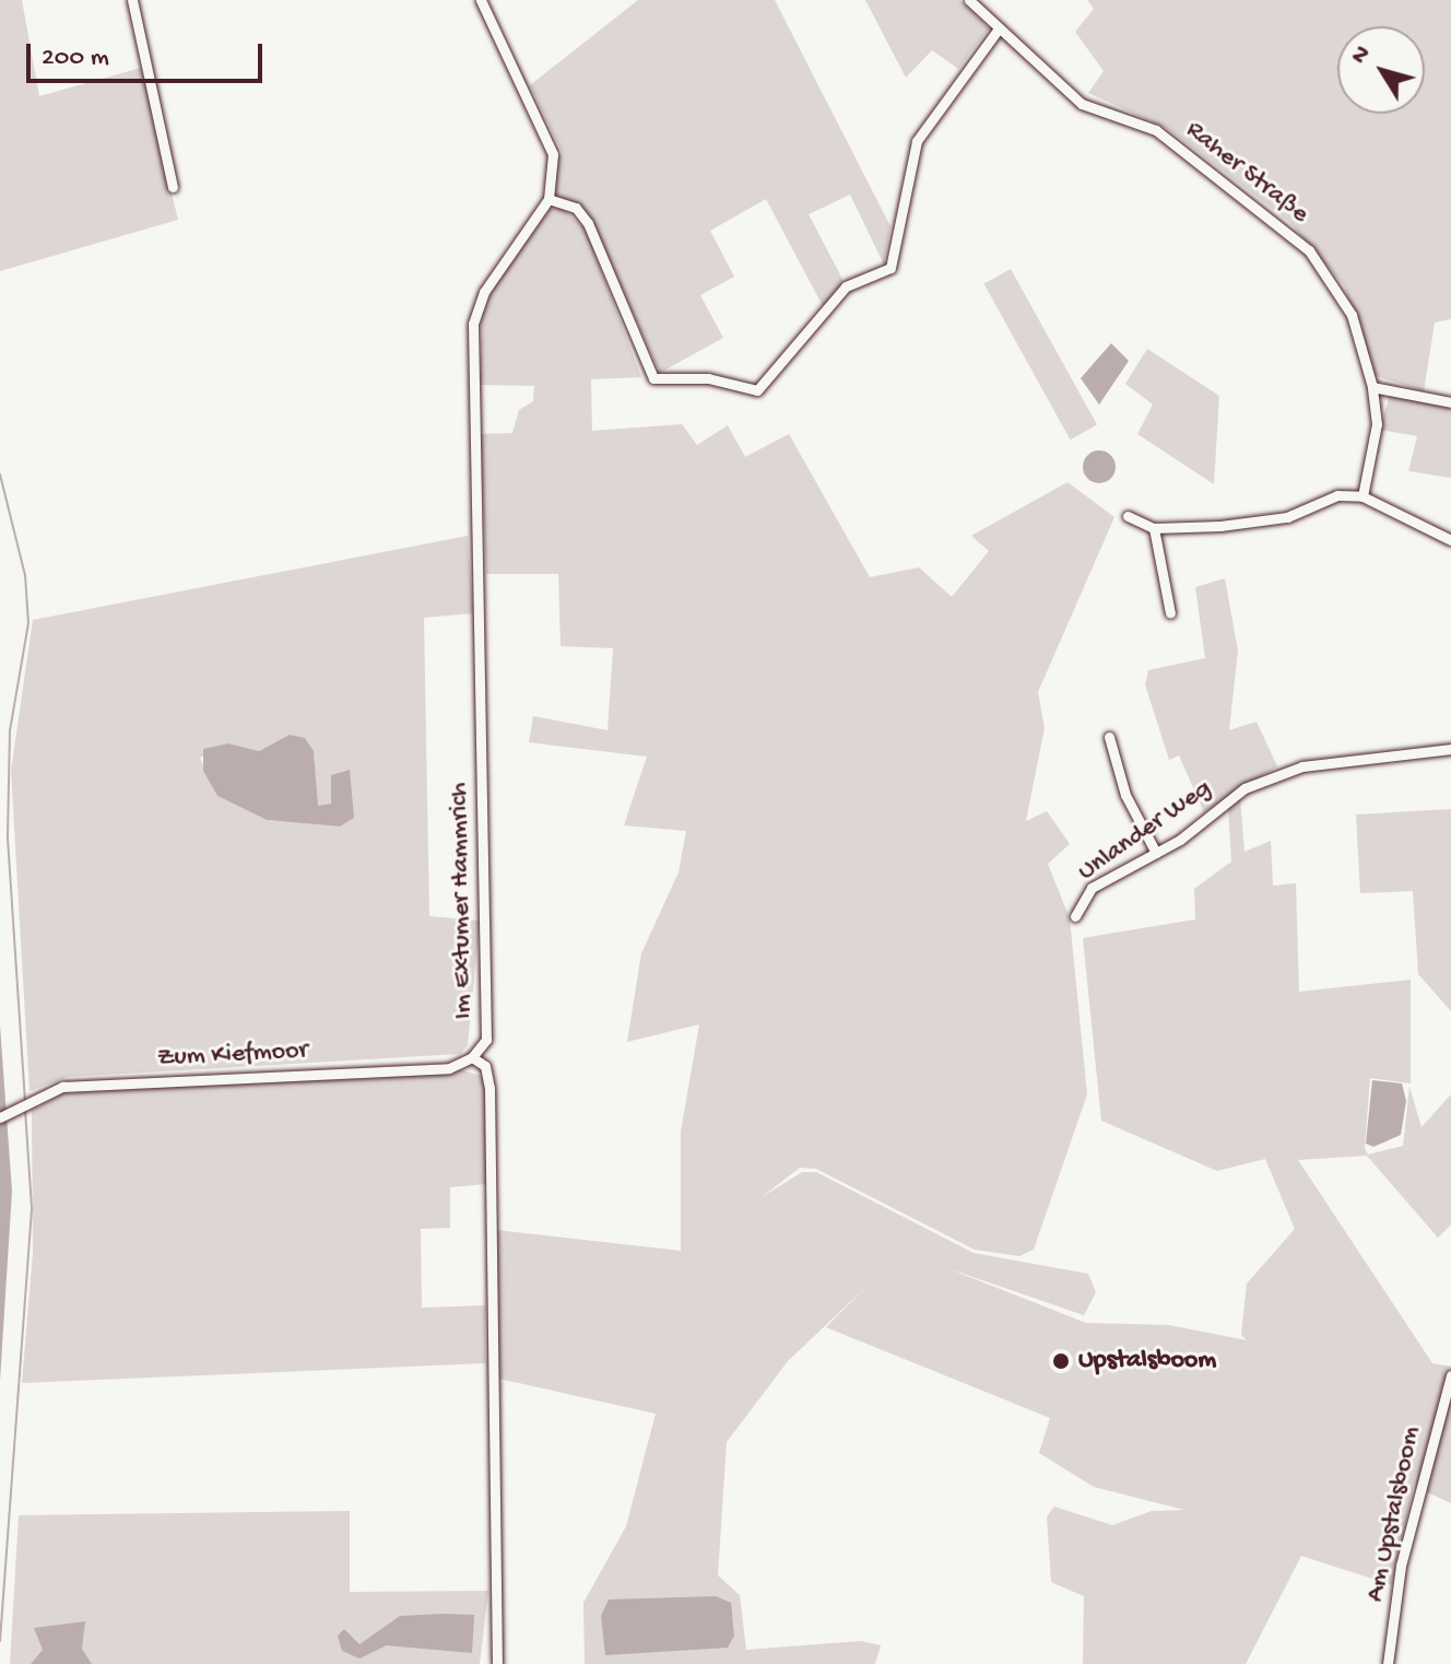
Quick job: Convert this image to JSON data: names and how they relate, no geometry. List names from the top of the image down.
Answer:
{
  "streets": {
    "street": [
      "Raher Straße",
      "Unlander Weg",
      "Im Extumer Hammrich",
      "Zum Kiefmoor",
      "Am Upstalsboom"
    ]
  },
  "crossings": [
    ["Im Extumer Hammrich", "Zum Kiefmoor"]
  ],
  "places": ["Upstalsboom"],
  "scale_bar": "200 m",
  "north": "top left"
}
